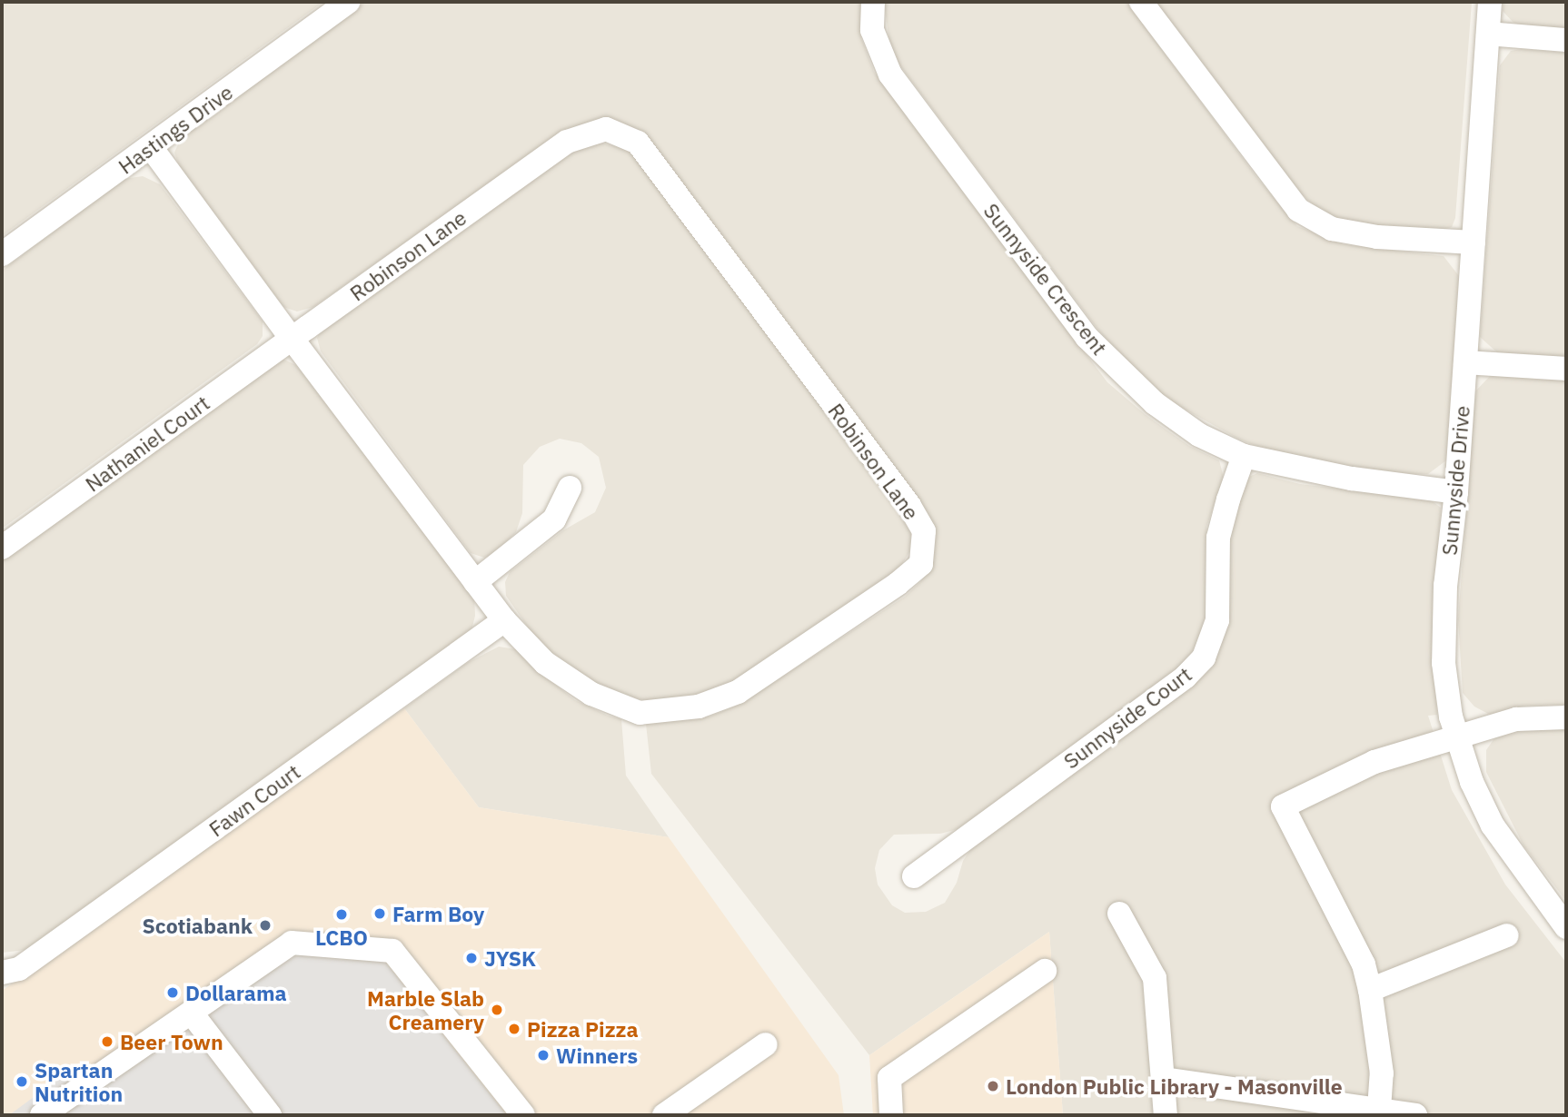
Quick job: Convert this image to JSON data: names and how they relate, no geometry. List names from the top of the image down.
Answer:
{
  "streets": {
    "street": [
      "Hastings Drive",
      "Robinson Lane",
      "Sunnyside Crescent",
      "Nathaniel Court",
      "Sunnyside Drive",
      "Sunnyside Court",
      "Fawn Court"
    ]
  },
  "crossings": [
    ["Hastings Drive", "Robinson Lane"],
    ["Robinson Lane", "Nathaniel Court"],
    ["Robinson Lane", "Fawn Court"],
    ["Sunnyside Crescent", "Sunnyside Drive"],
    ["Sunnyside Crescent", "Sunnyside Court"]
  ],
  "places": [
    "Farm Boy",
    "LCBO",
    "Scotiabank",
    "JYSK",
    "Dollarama",
    "Marble Slab Creamery",
    "Pizza Pizza",
    "Beer Town",
    "Winners",
    "Spartan Nutrition",
    "London Public Library - Masonville"
  ]
}
